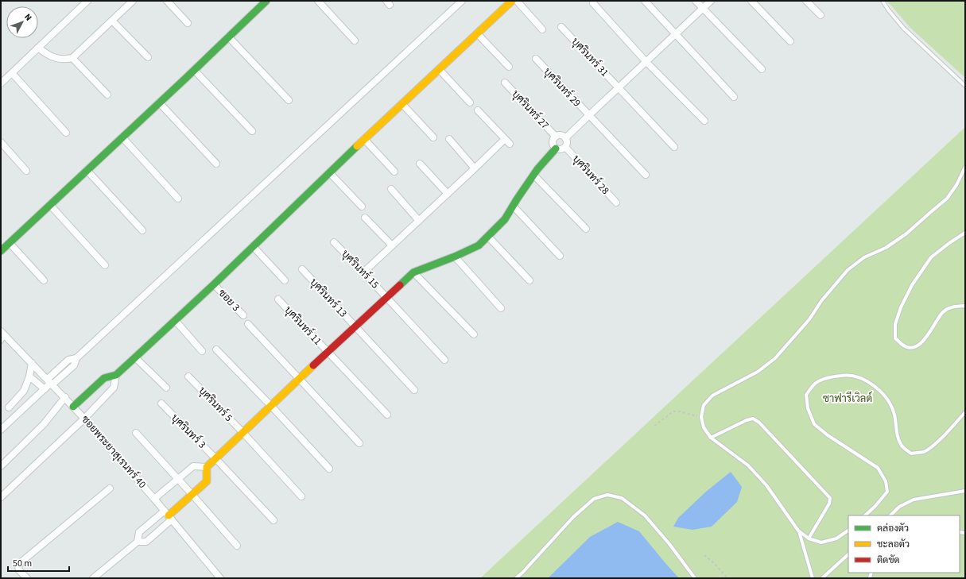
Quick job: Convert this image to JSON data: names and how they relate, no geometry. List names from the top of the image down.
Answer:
{
  "streets": {
    "street": [
      "บุศรินทร์ 31",
      "บุศรินทร์ 29",
      "บุศรินทร์ 27",
      "บุศรินทร์ 28",
      "บุศรินทร์ 15",
      "บุศรินทร์ 13",
      "ซอย 3",
      "บุศรินทร์ 11",
      "บุศรินทร์ 5",
      "บุศรินทร์ 3",
      "ซอยพระยาสุเรนทร์ 40"
    ]
  },
  "crossings": [
    ["บุศรินทร์ 27", "บุศรินทร์ 28"]
  ],
  "parks": ["ซาฟารีเวิลด์"],
  "legend": ["คล่องตัว", "ชะลอตัว", "ติดขัด"],
  "scale_bar": "50 m",
  "north": "top right"
}
